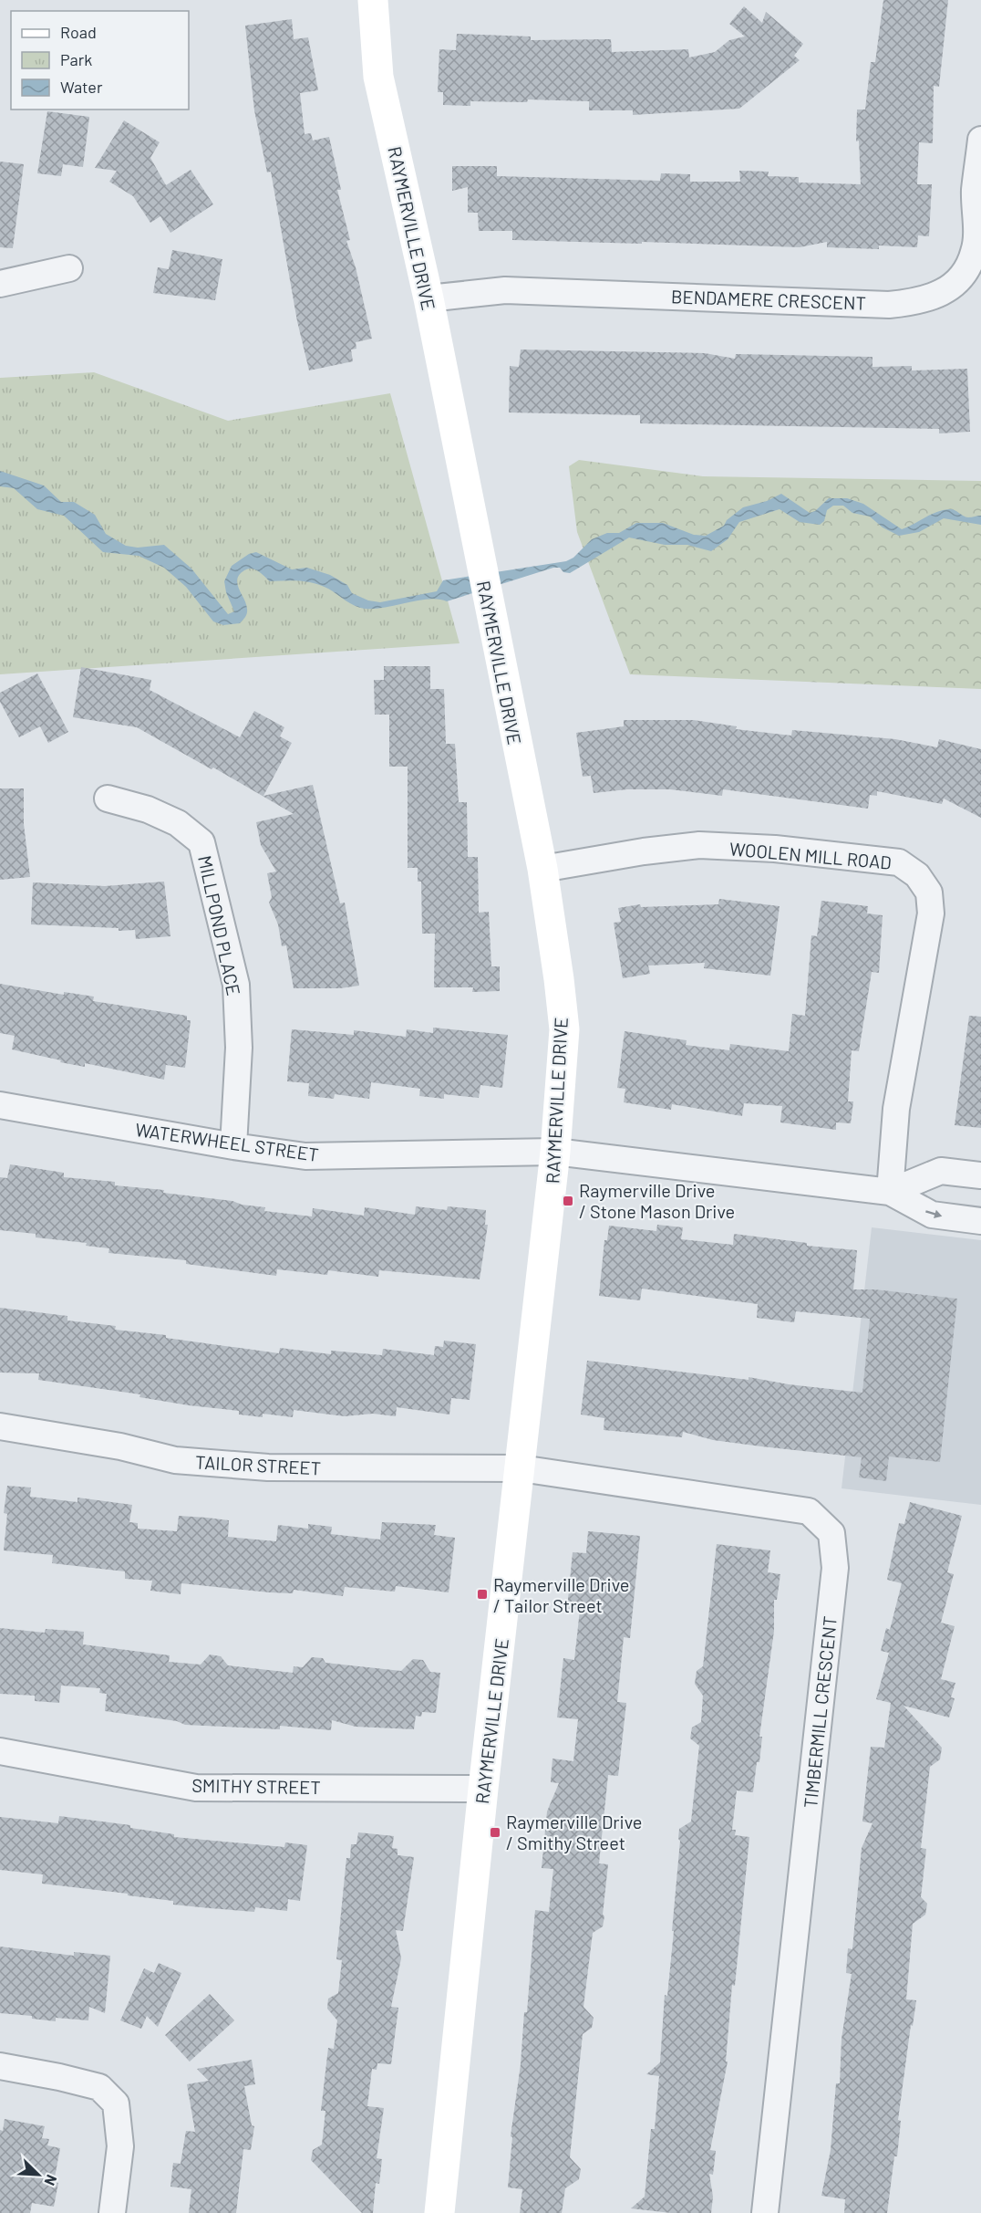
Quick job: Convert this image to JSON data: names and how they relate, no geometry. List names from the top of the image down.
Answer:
{
  "streets": {
    "street": [
      "RAYMERVILLE DRIVE",
      "BENDAMERE CRESCENT",
      "WOOLEN MILL ROAD",
      "MILLPOND PLACE",
      "WATERWHEEL STREET",
      "TAILOR STREET",
      "TIMBERMILL CRESCENT",
      "SMITHY STREET"
    ]
  },
  "crossings": [
    ["RAYMERVILLE DRIVE", "BENDAMERE CRESCENT"],
    ["RAYMERVILLE DRIVE", "WOOLEN MILL ROAD"],
    ["RAYMERVILLE DRIVE", "WATERWHEEL STREET"],
    ["RAYMERVILLE DRIVE", "TAILOR STREET"],
    ["RAYMERVILLE DRIVE", "TIMBERMILL CRESCENT"],
    ["RAYMERVILLE DRIVE", "SMITHY STREET"],
    ["WOOLEN MILL ROAD", "WATERWHEEL STREET"],
    ["MILLPOND PLACE", "WATERWHEEL STREET"],
    ["TAILOR STREET", "TIMBERMILL CRESCENT"]
  ],
  "places": {
    "transit": ["Raymerville Drive / Stone Mason Drive", "Raymerville Drive / Tailor Street", "Raymerville Drive / Smithy Street"]
  },
  "legend": ["Road", "Park", "Water"],
  "north": "bottom right"
}
